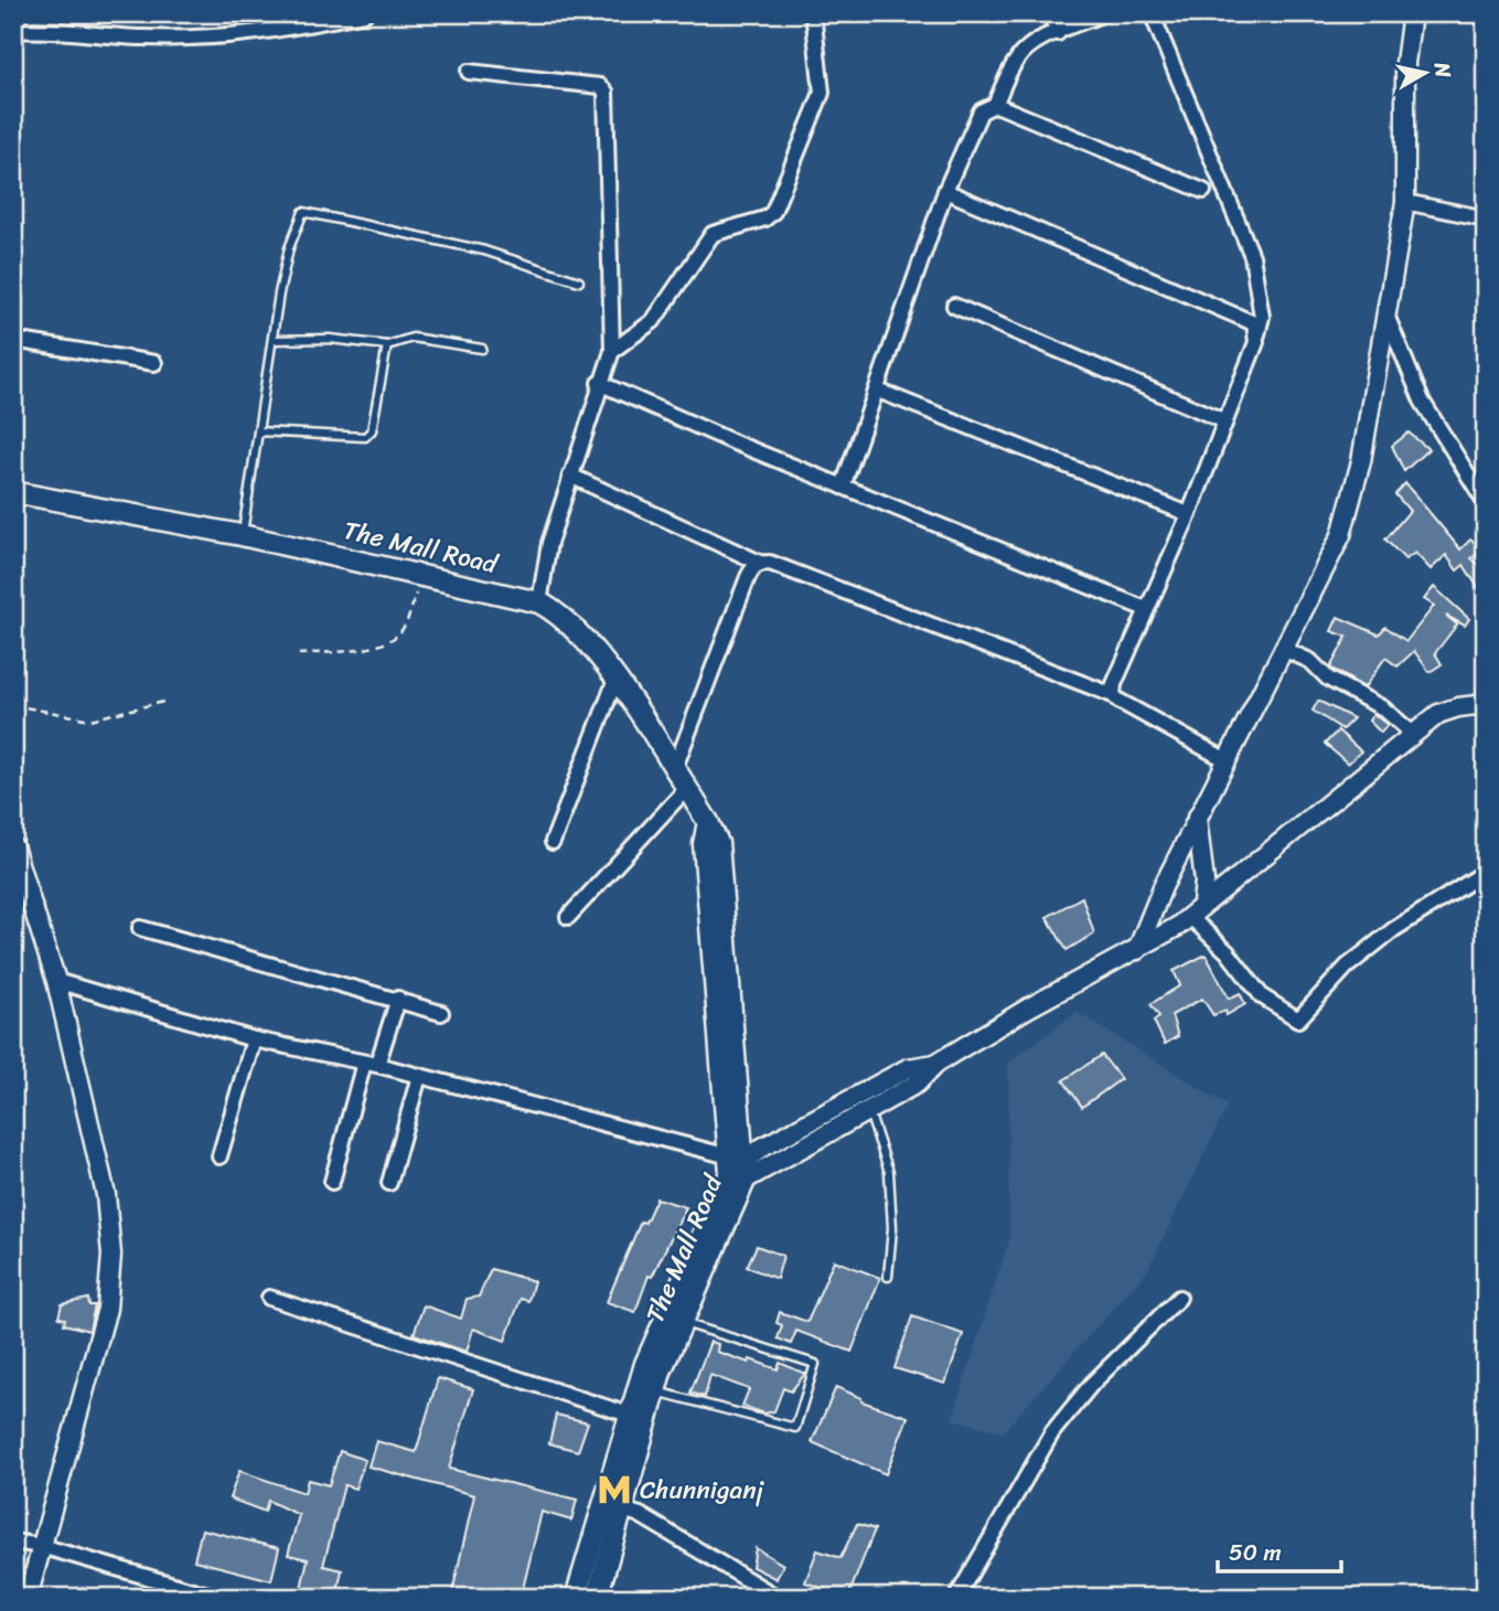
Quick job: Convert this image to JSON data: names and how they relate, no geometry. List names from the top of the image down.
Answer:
{
  "streets": {
    "main road": ["The Mall Road"]
  },
  "places": {
    "metro station": ["Chunniganj"]
  },
  "scale_bar": "50 m",
  "north": "right"
}
